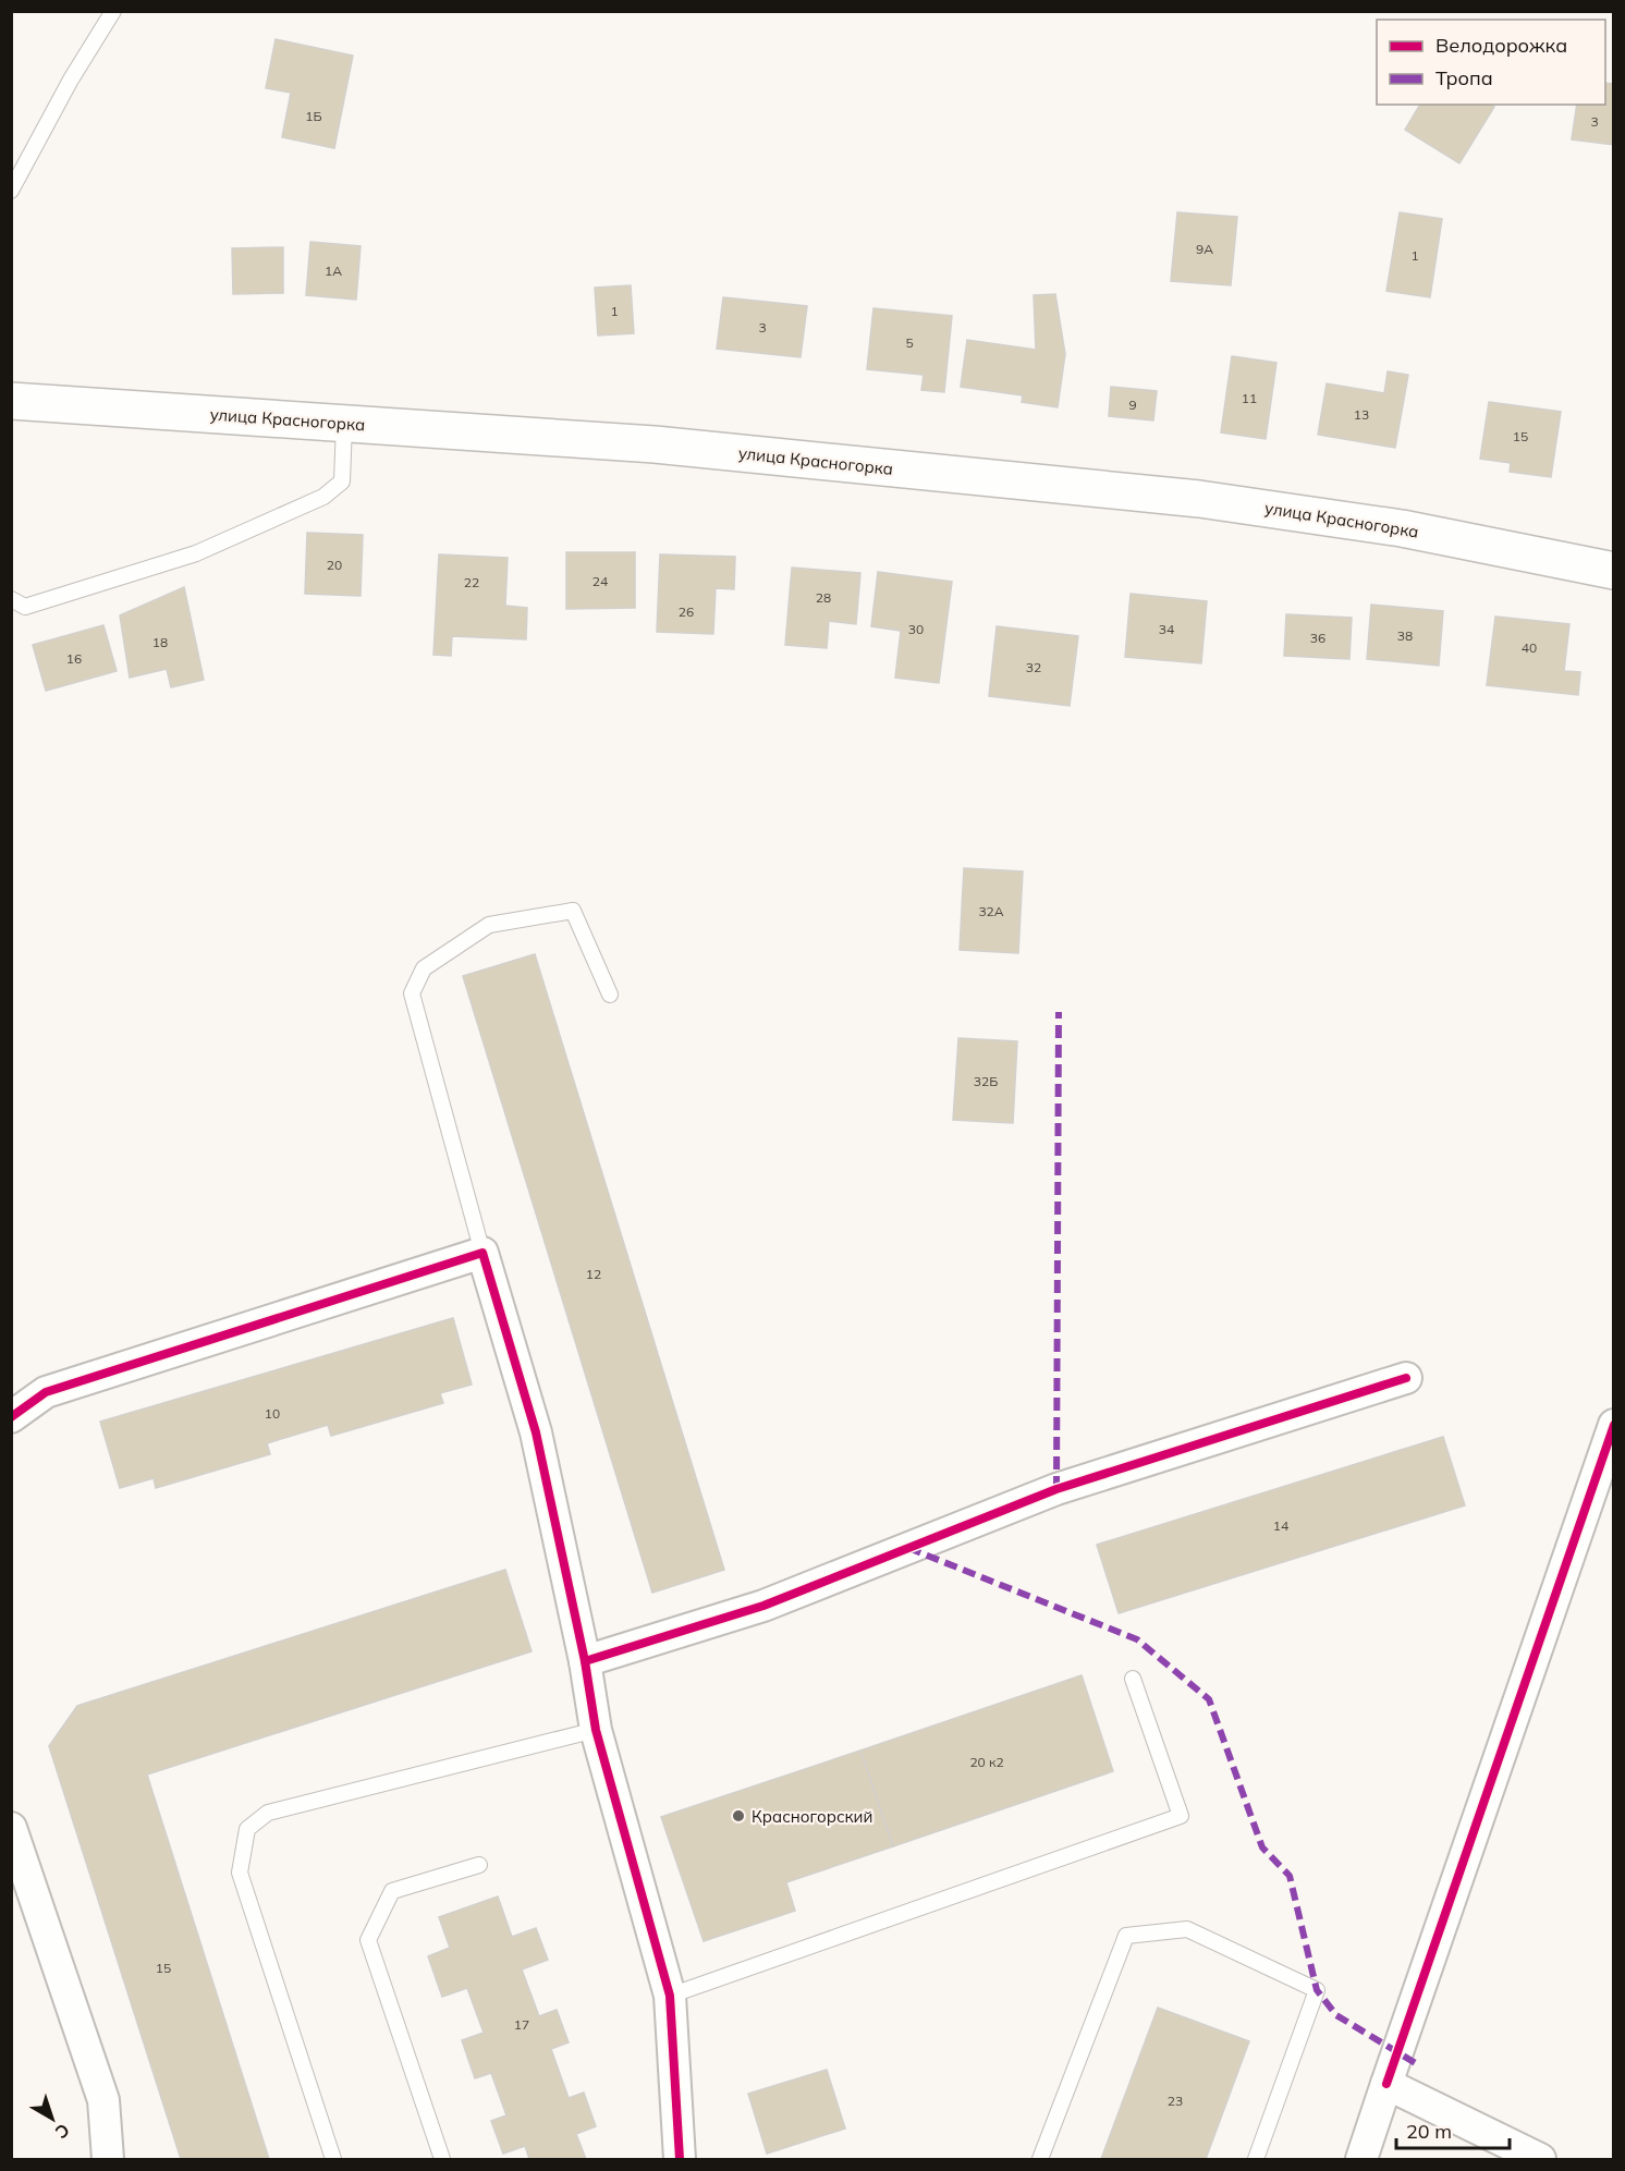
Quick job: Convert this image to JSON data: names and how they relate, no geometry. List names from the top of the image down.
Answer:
{
  "streets": {
    "main road": ["улица Красногорка"]
  },
  "places": ["Красногорский"],
  "house_numbers": [
    "1Б",
    "3",
    "9А",
    "1",
    "1А",
    "1",
    "3",
    "5",
    "11",
    "9",
    "13",
    "15",
    "20",
    "24",
    "22",
    "28",
    "26",
    "30",
    "34",
    "38",
    "36",
    "18",
    "40",
    "16",
    "32",
    "32А",
    "32Б",
    "12",
    "10",
    "14",
    "20 к2",
    "15",
    "17",
    "23"
  ],
  "legend": ["Велодорожка", "Тропа"],
  "scale_bar": "20 m",
  "north": "bottom right"
}
